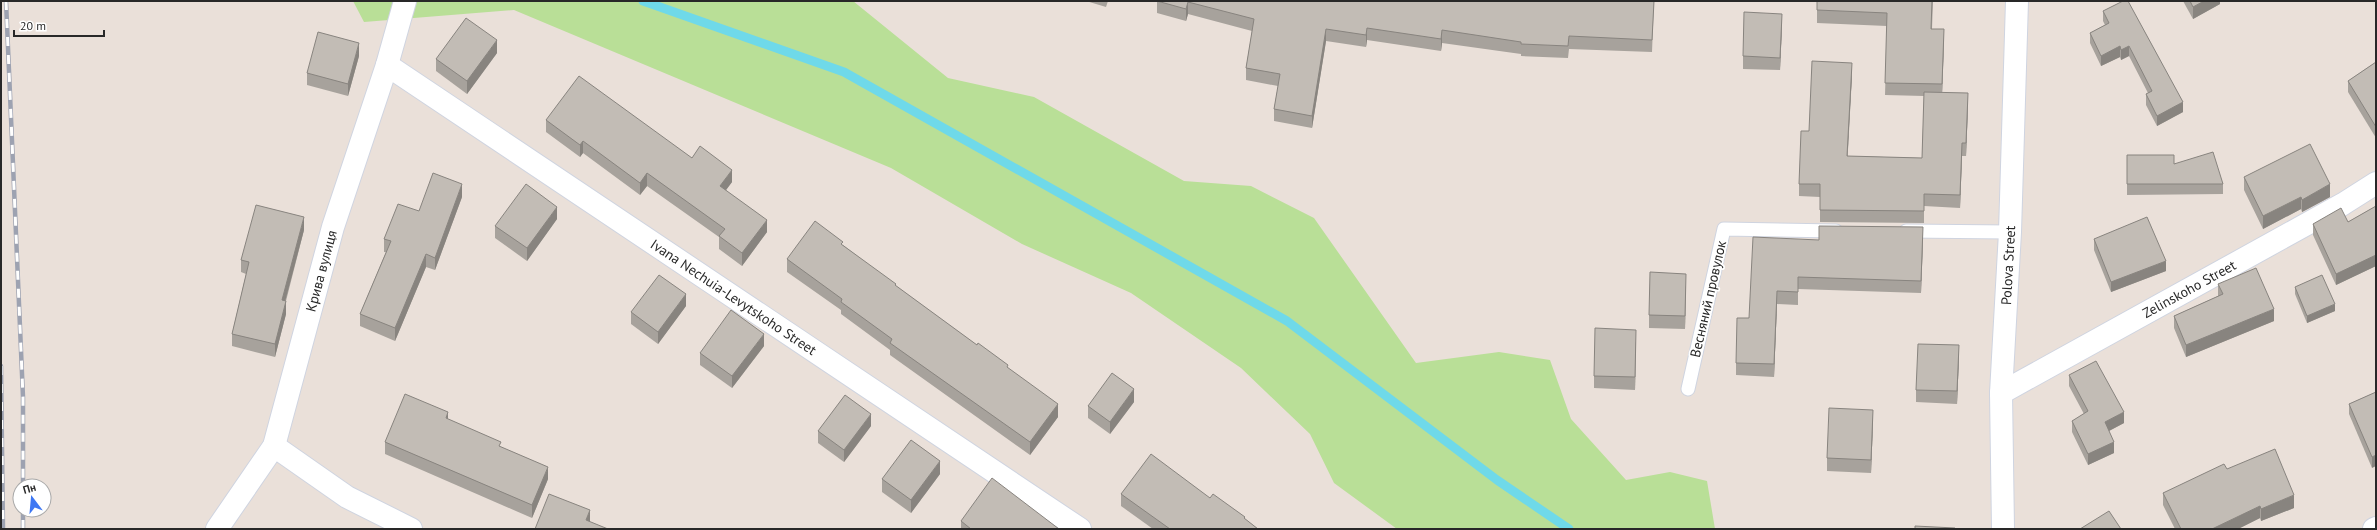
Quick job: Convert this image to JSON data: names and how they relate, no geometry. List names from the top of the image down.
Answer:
{
  "streets": {
    "street": [
      "Polova Street",
      "Крива вулиця",
      "Zelinskoho Street",
      "Ivana Nechuia-Levytskoho Street"
    ],
    "lane": ["Весняний провулок"]
  },
  "crossings": [
    ["Polova Street", "Zelinskoho Street"],
    ["Крива вулиця", "Ivana Nechuia-Levytskoho Street"]
  ],
  "scale_bar": "20 m",
  "north": "top"
}
